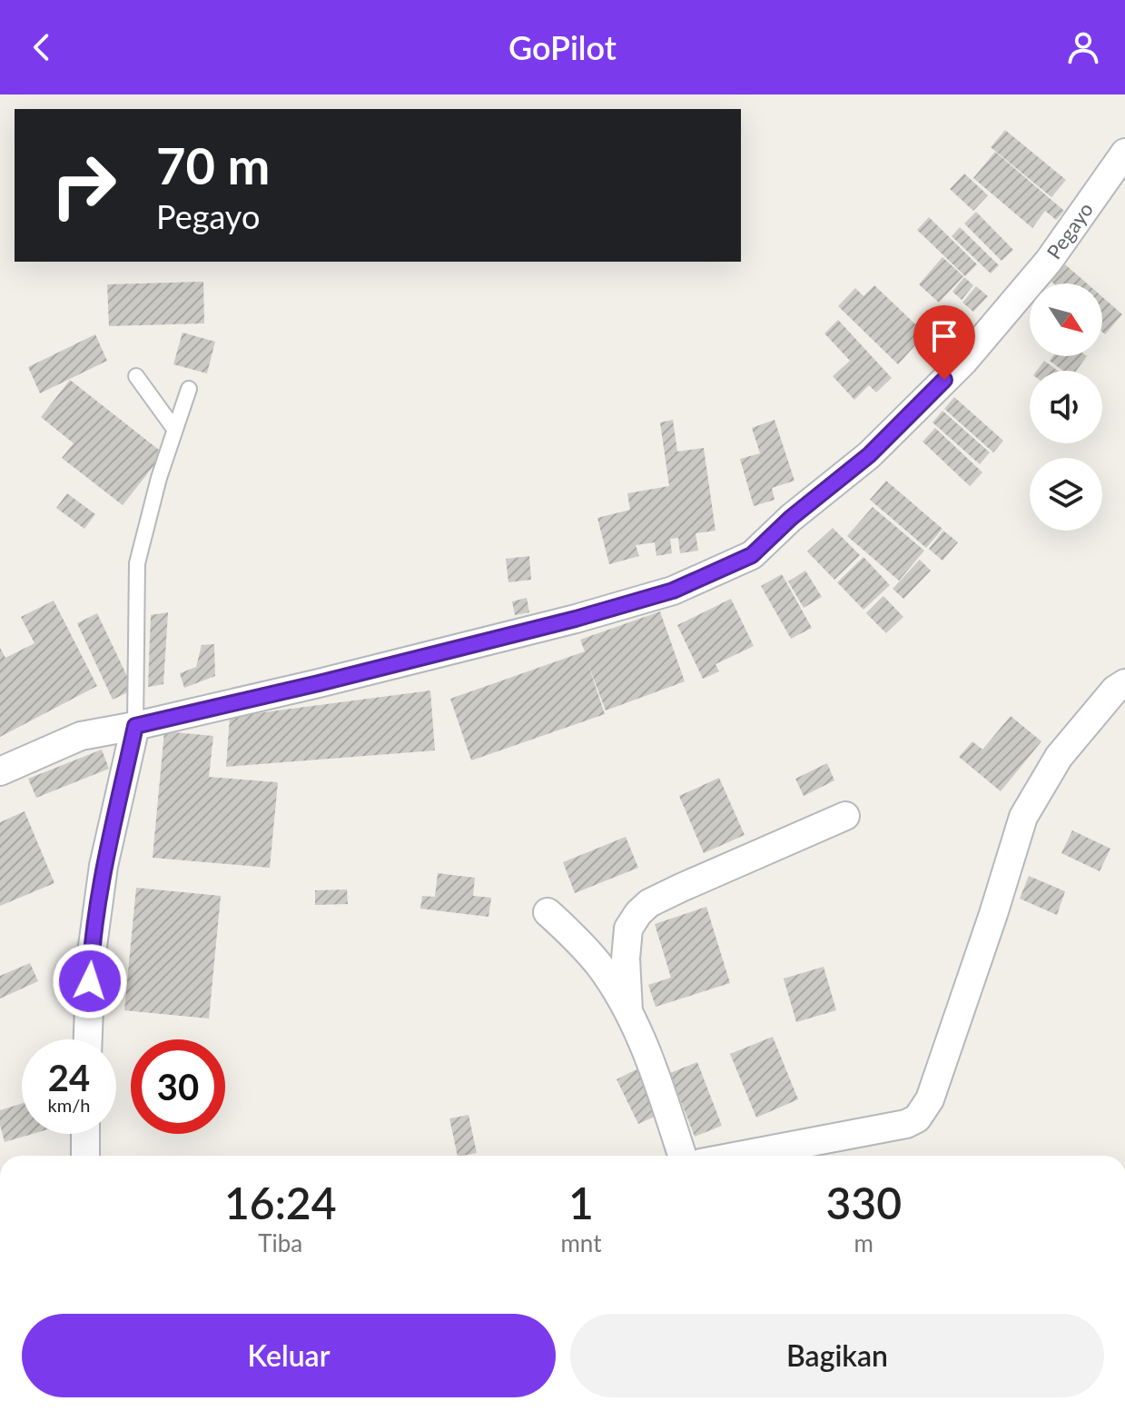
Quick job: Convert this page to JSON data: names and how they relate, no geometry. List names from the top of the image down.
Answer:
{
  "streets": {
    "street": ["Pegayo"]
  },
  "north": "bottom right",
  "page": {
    "header": "GoPilot",
    "turn": ["70 m", "Pegayo"],
    "speed": "24 km/h",
    "limit": "30",
    "eta": [
      "16:24",
      "Tiba",
      "1",
      "mnt",
      "330",
      "m"
    ],
    "buttons": ["Keluar", "Bagikan"]
  }
}
